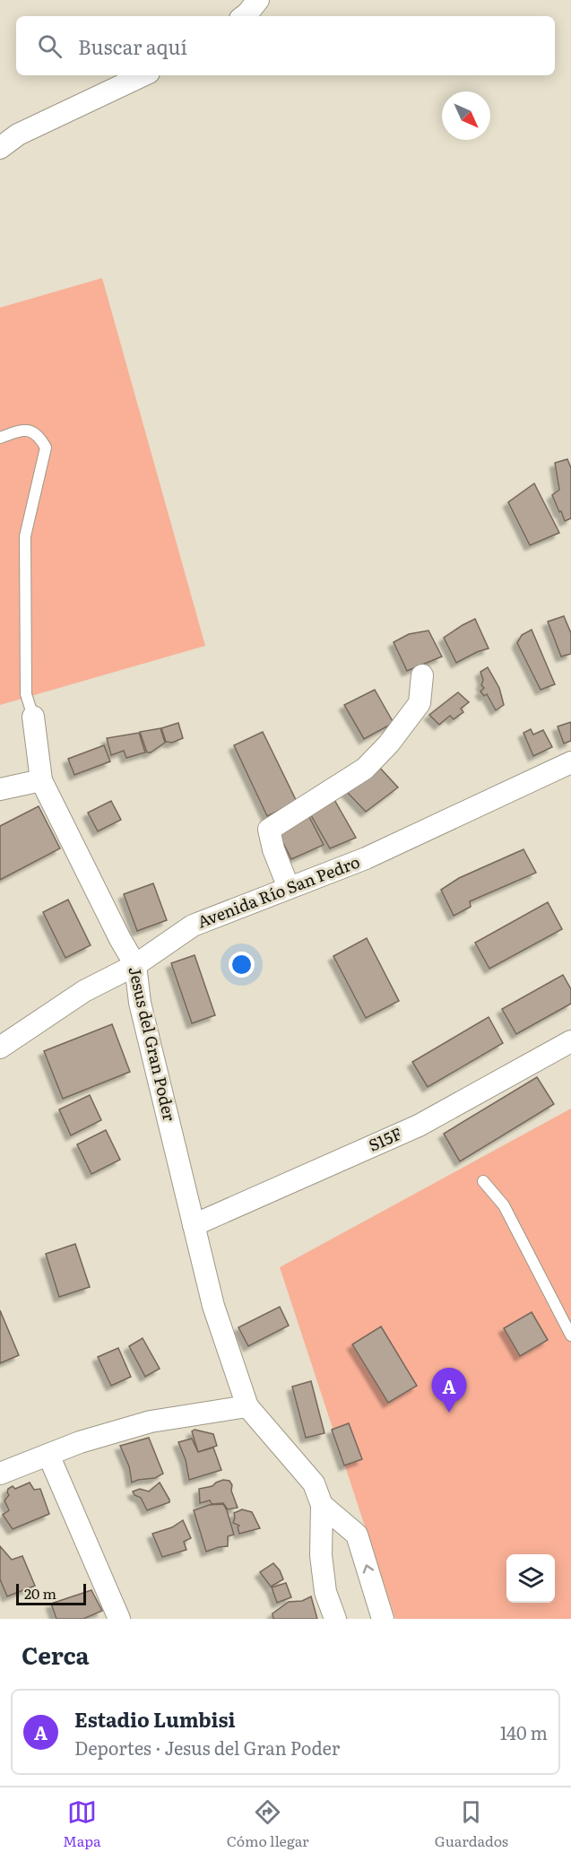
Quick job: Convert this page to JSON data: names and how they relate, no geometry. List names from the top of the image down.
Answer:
{
  "streets": {
    "street": ["Avenida Río San Pedro", "Jesus del Gran Poder", "S15F"]
  },
  "crossings": [
    ["Avenida Río San Pedro", "Jesus del Gran Poder"],
    ["Jesus del Gran Poder", "S15F"]
  ],
  "scale_bar": "20 m",
  "north": "bottom right",
  "page": {
    "search": "Buscar aquí",
    "pins": "A",
    "scale": "20 m",
    "heading": "Cerca",
    "list": [
      {
        "mark": "A",
        "name": "Estadio Lumbisi",
        "note": "Deportes · Jesus del Gran Poder",
        "value": "140 m"
      }
    ],
    "nav": ["Mapa", "Cómo llegar", "Guardados"]
  }
}
